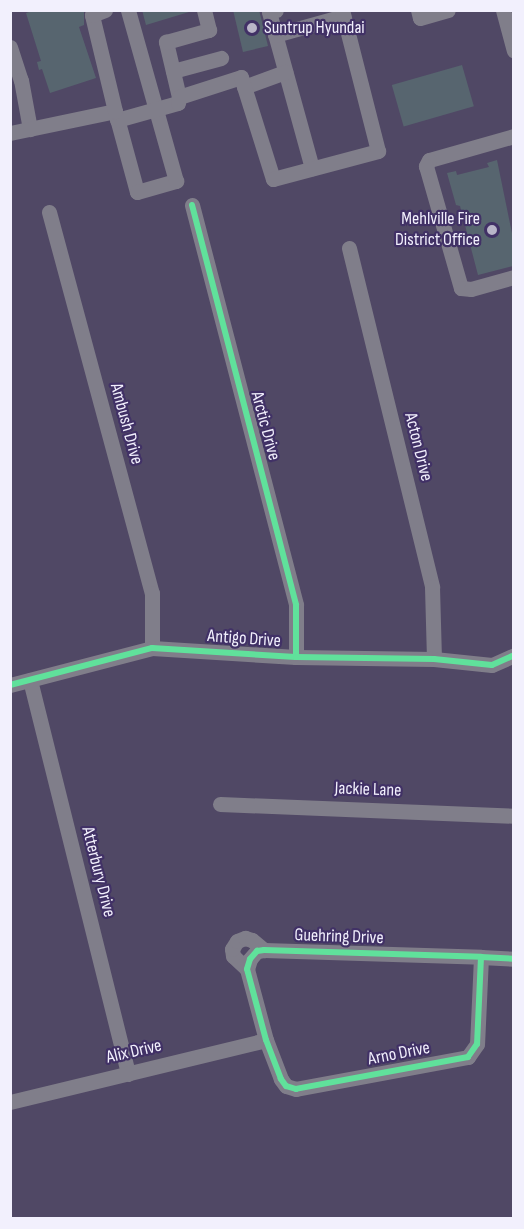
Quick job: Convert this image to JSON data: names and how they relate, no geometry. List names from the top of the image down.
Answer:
{
  "streets": {
    "street": [
      "Ambush Drive",
      "Arctic Drive",
      "Acton Drive",
      "Antigo Drive",
      "Jackie Lane",
      "Atterbury Drive",
      "Guehring Drive",
      "Alix Drive",
      "Arno Drive"
    ]
  },
  "crossings": [
    ["Ambush Drive", "Antigo Drive"],
    ["Arctic Drive", "Antigo Drive"],
    ["Acton Drive", "Antigo Drive"],
    ["Antigo Drive", "Atterbury Drive"],
    ["Atterbury Drive", "Alix Drive"],
    ["Guehring Drive", "Alix Drive"],
    ["Guehring Drive", "Arno Drive"],
    ["Alix Drive", "Arno Drive"]
  ],
  "places": ["Suntrup Hyundai", "Mehlville Fire District Office"]
}
